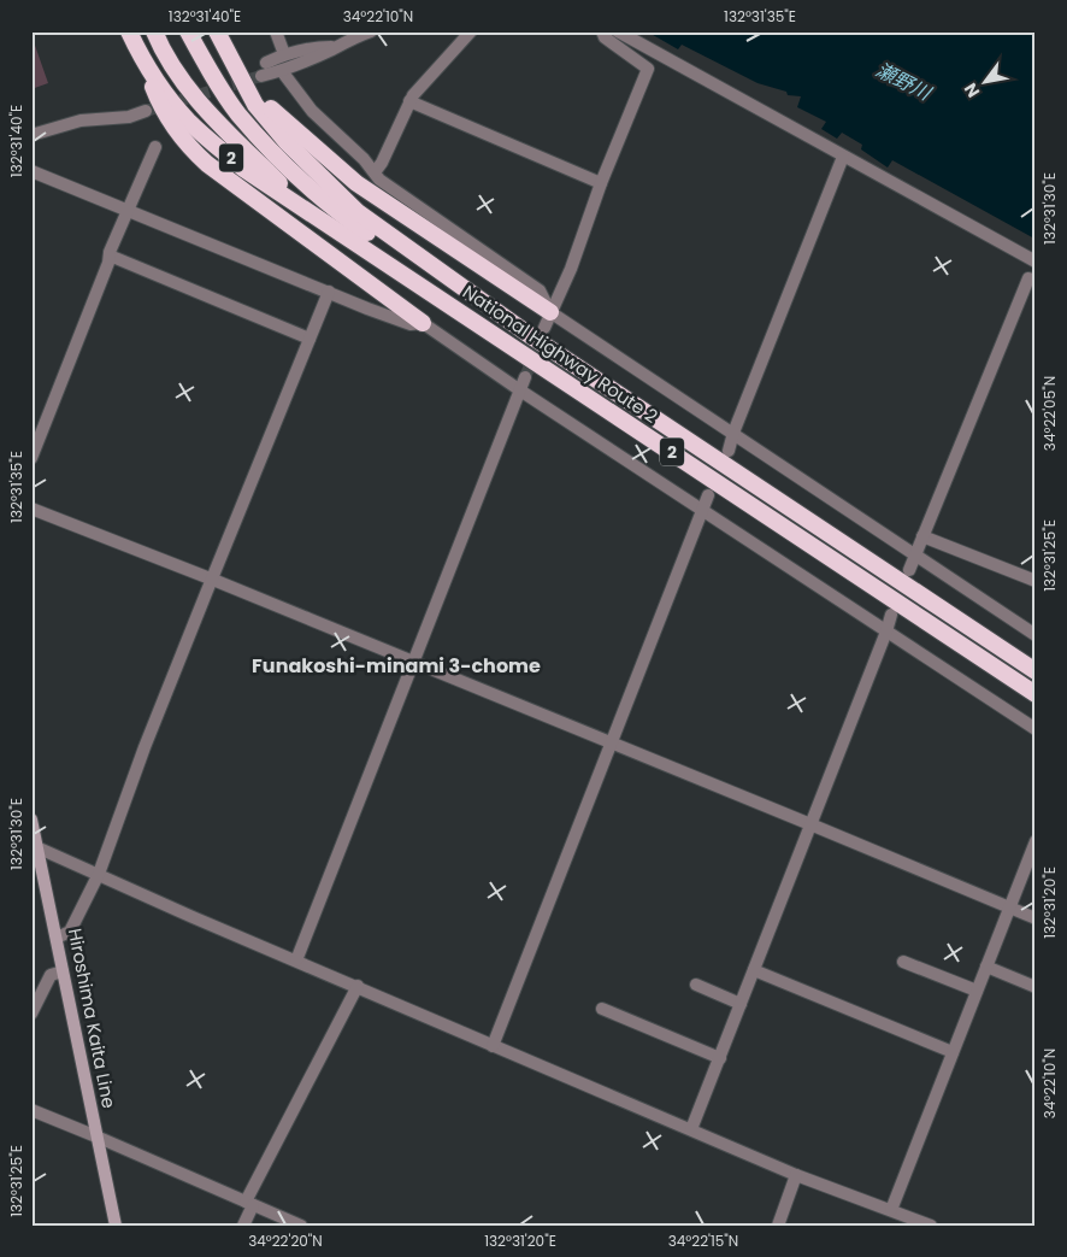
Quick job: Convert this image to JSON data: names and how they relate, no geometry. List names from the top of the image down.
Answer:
{
  "streets": {
    "highway": ["2", "National Highway Route 2"],
    "main road": ["Hiroshima Kaita Line"]
  },
  "crossings": [
    ["2", "National Highway Route 2"]
  ],
  "districts": ["Funakoshi-minami 3-chome"],
  "water": ["瀬野川"],
  "north": "bottom left",
  "coordinates": [
    "132°31'40\"E",
    "34°22'10\"N",
    "132°31'35\"E",
    "132°31'30\"E",
    "34°22'05\"N",
    "132°31'25\"E",
    "132°31'20\"E",
    "34°22'20\"N",
    "34°22'15\"N"
  ]
}
